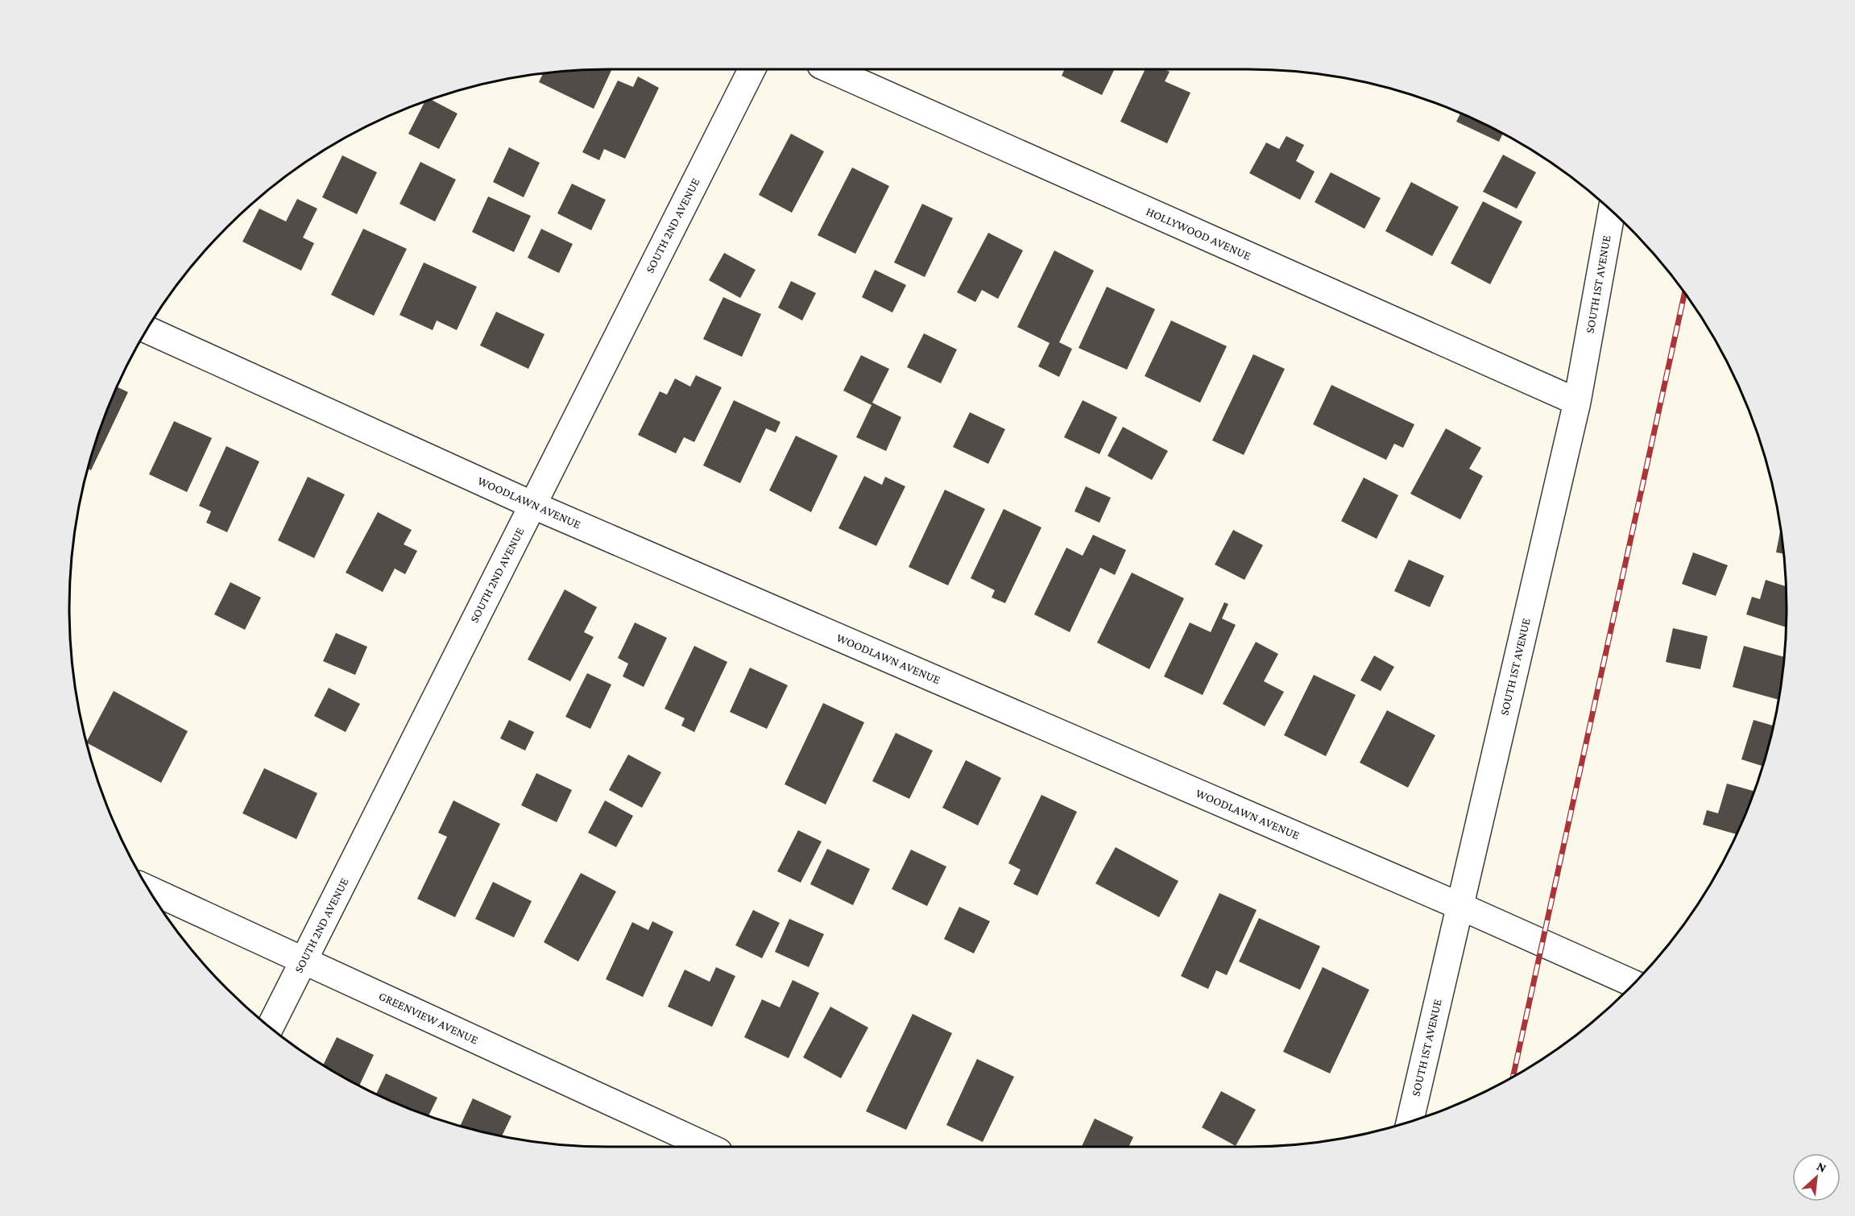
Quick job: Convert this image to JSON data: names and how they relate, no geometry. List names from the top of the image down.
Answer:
{
  "streets": {
    "street": [
      "SOUTH 2ND AVENUE",
      "HOLLYWOOD AVENUE",
      "SOUTH 1ST AVENUE",
      "WOODLAWN AVENUE",
      "GREENVIEW AVENUE"
    ]
  },
  "crossings": [
    ["SOUTH 2ND AVENUE", "WOODLAWN AVENUE"],
    ["SOUTH 2ND AVENUE", "GREENVIEW AVENUE"],
    ["HOLLYWOOD AVENUE", "SOUTH 1ST AVENUE"],
    ["SOUTH 1ST AVENUE", "WOODLAWN AVENUE"]
  ],
  "north": "top right"
}
